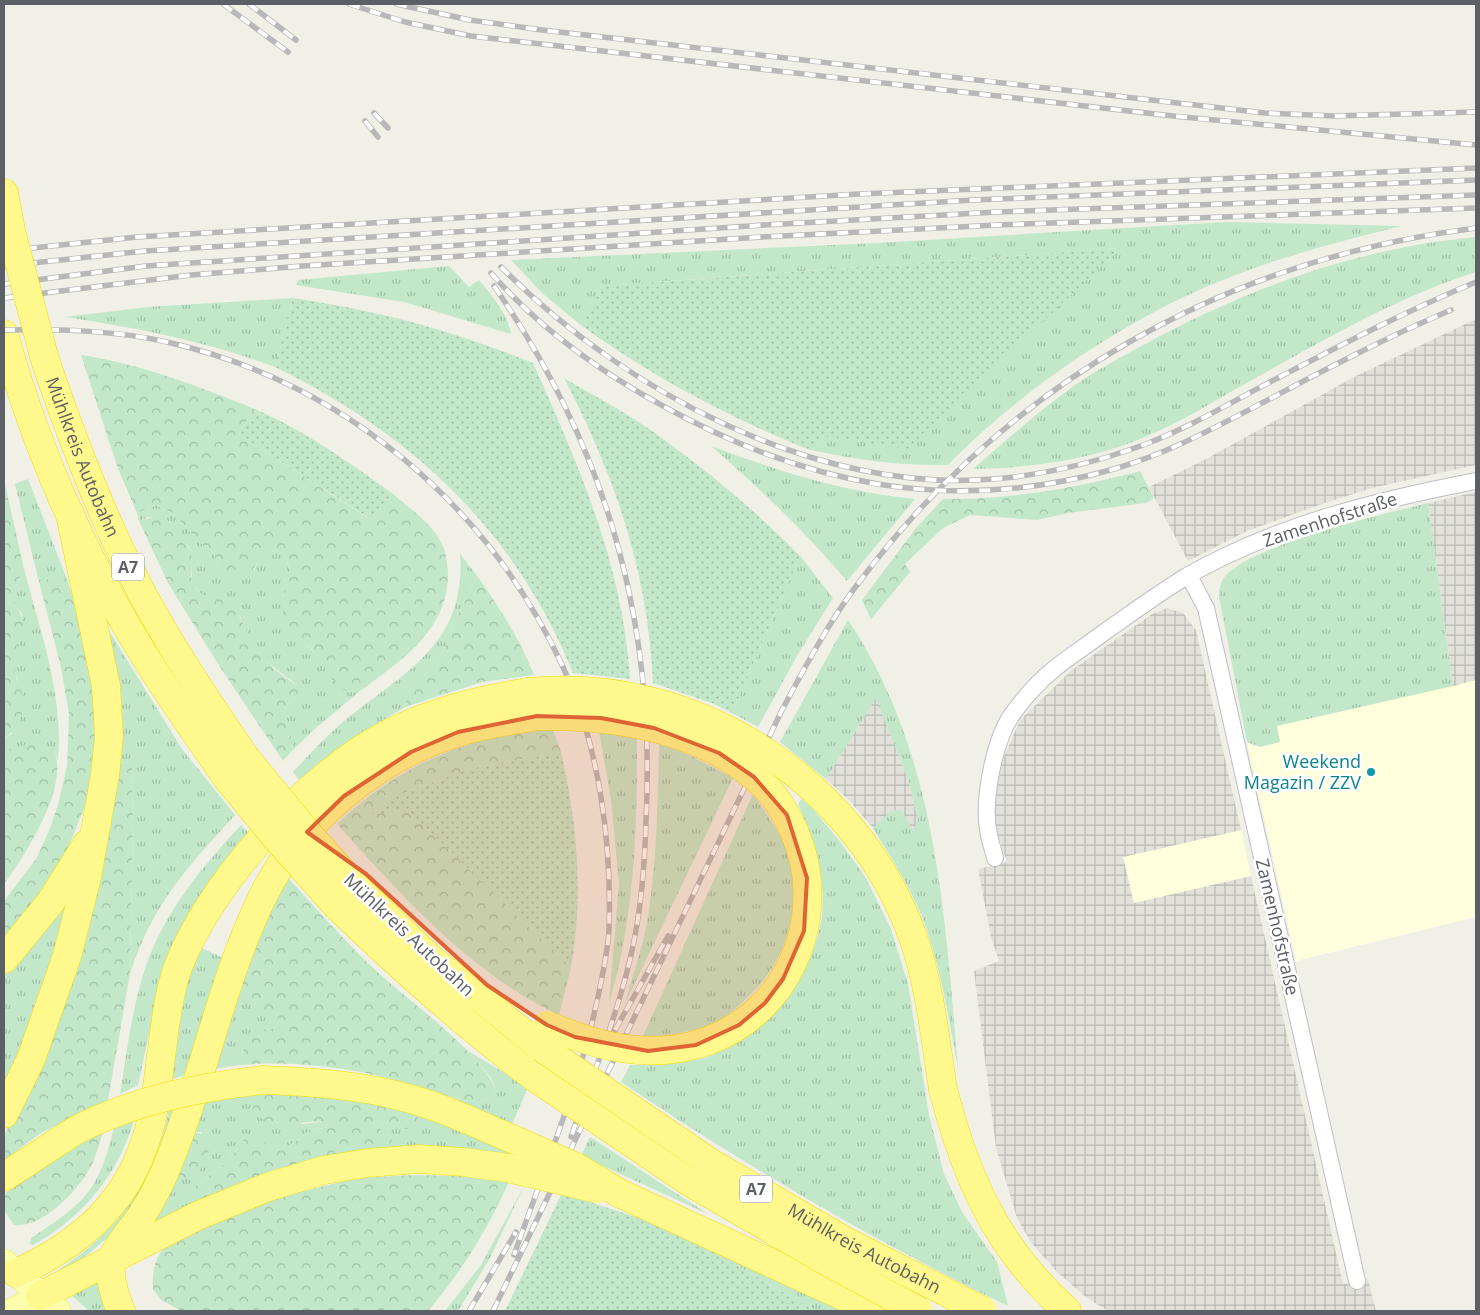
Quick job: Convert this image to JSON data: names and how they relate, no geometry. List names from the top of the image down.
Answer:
{
  "streets": {
    "highway": ["Mühlkreis Autobahn", "A7"],
    "street": ["Zamenhofstraße"]
  },
  "places": ["Weekend Magazin / ZZV"]
}
